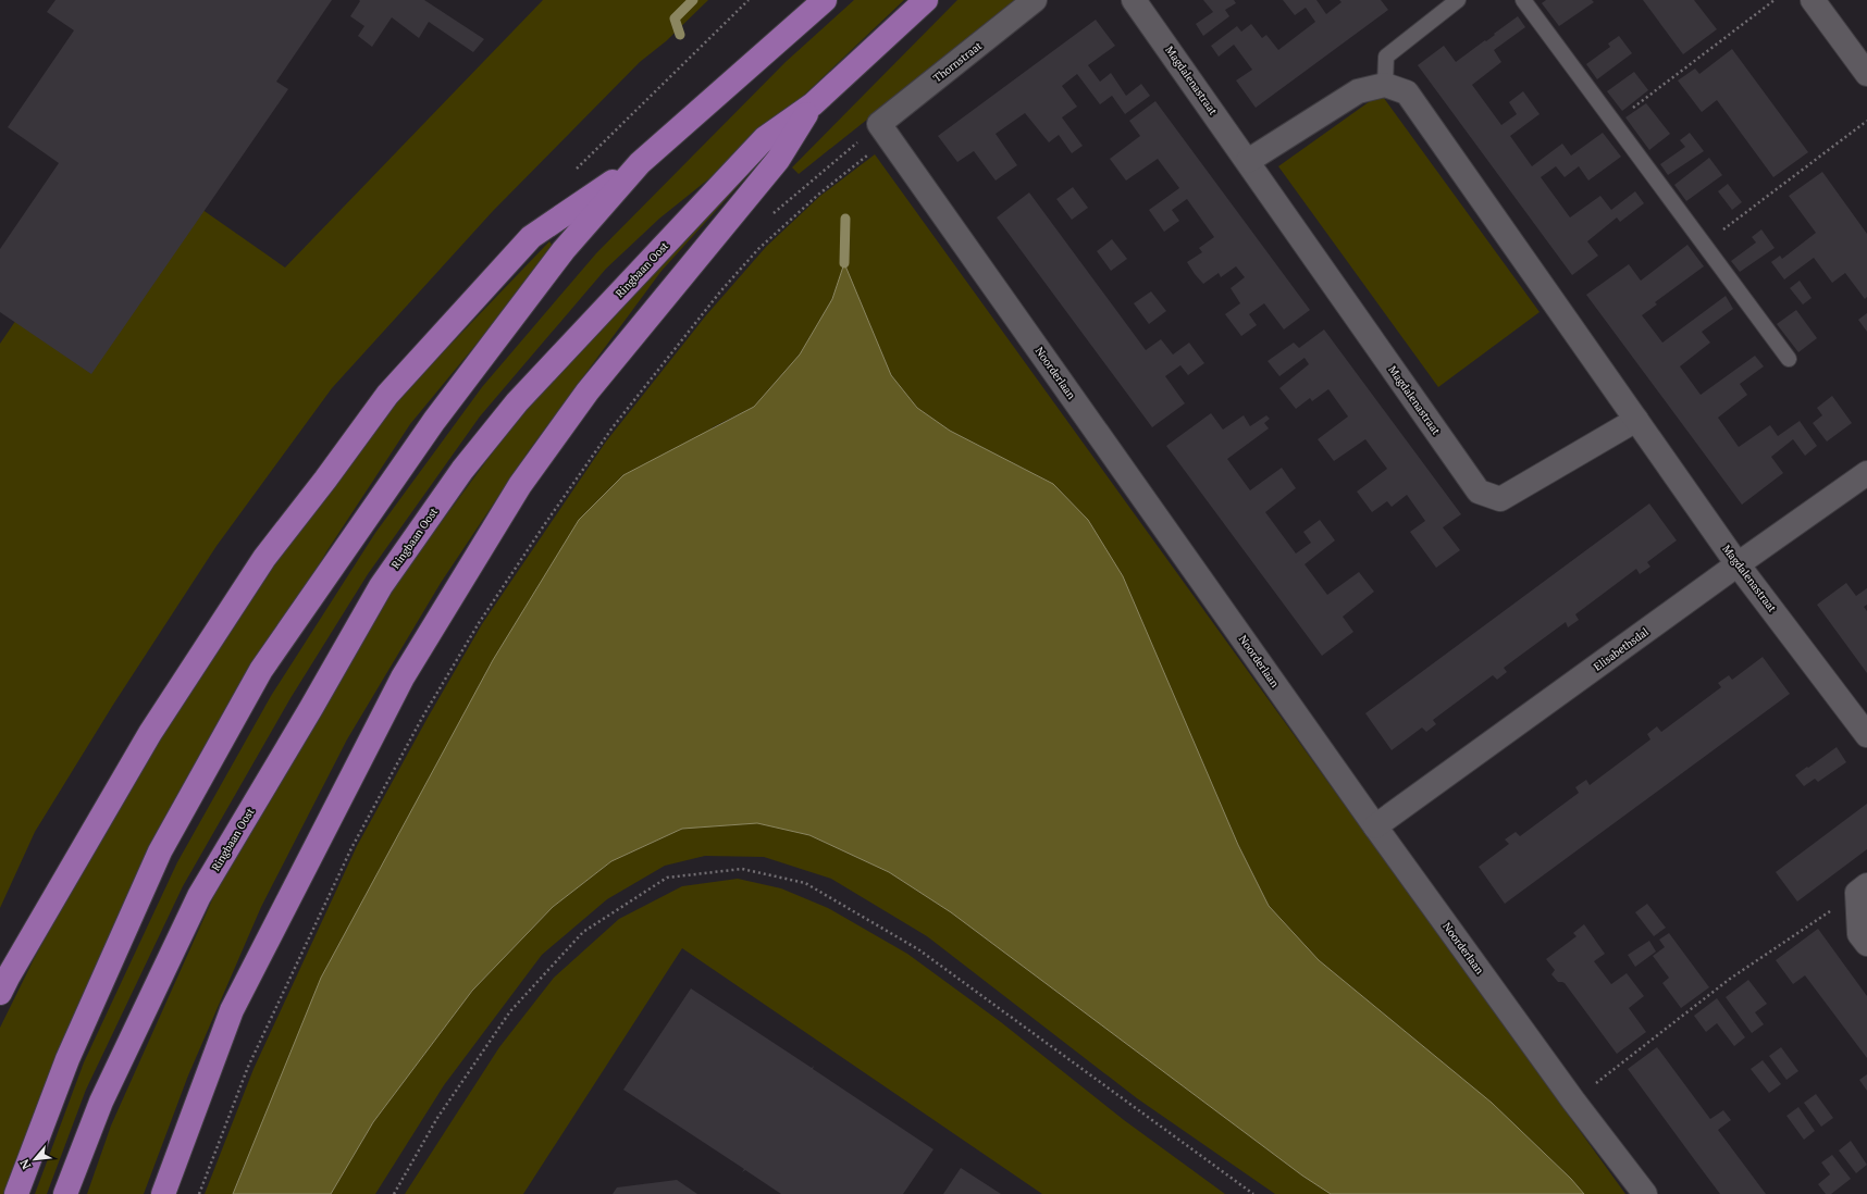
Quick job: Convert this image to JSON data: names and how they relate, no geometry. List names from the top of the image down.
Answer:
{
  "streets": {
    "main road": ["Ringbaan Oost"],
    "street": [
      "Thornstraat",
      "Magdalenastraat",
      "Noorderlaan",
      "Elisabethsdal"
    ]
  },
  "crossings": [
    ["Thornstraat", "Noorderlaan"],
    ["Magdalenastraat", "Elisabethsdal"],
    ["Noorderlaan", "Elisabethsdal"]
  ],
  "north": "bottom left"
}
